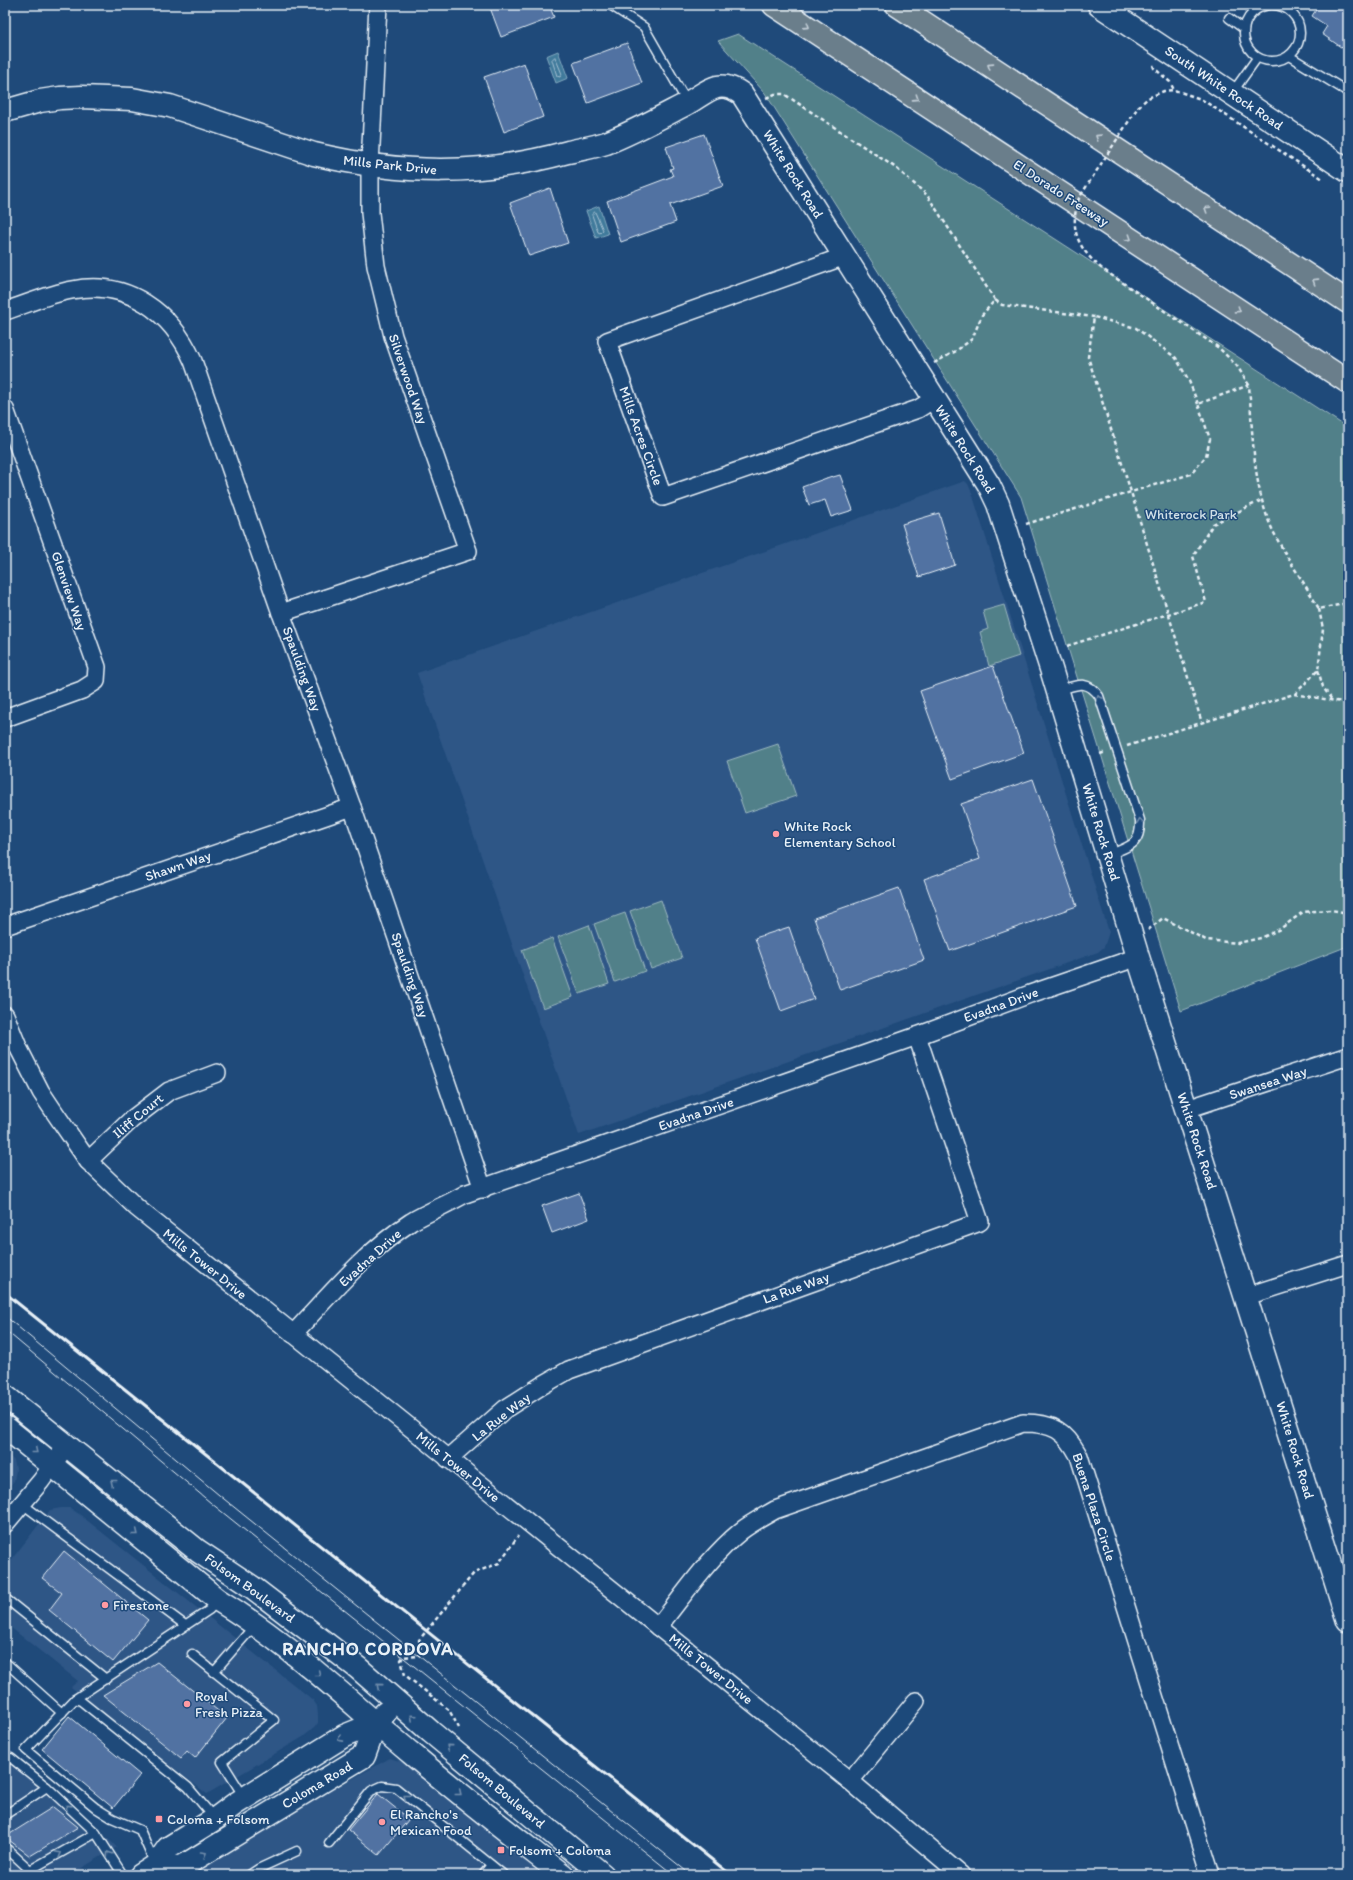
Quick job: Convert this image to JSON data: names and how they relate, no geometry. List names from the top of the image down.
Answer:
{
  "streets": {
    "highway": ["El Dorado Freeway"],
    "street": [
      "South White Rock Road",
      "Mills Park Drive",
      "White Rock Road",
      "Silverwood Way",
      "Mills Acres Circle",
      "Glenview Way",
      "Spaulding Way",
      "Shawn Way",
      "Evadna Drive",
      "Swansea Way",
      "Iliff Court",
      "Mills Tower Drive",
      "La Rue Way",
      "Buena Plaza Circle",
      "Folsom Boulevard",
      "Coloma Road"
    ]
  },
  "crossings": [
    ["Mills Park Drive", "White Rock Road"],
    ["Mills Park Drive", "Silverwood Way"],
    ["White Rock Road", "Mills Acres Circle"],
    ["White Rock Road", "Evadna Drive"],
    ["White Rock Road", "Swansea Way"],
    ["Silverwood Way", "Spaulding Way"],
    ["Spaulding Way", "Shawn Way"],
    ["Spaulding Way", "Evadna Drive"],
    ["Evadna Drive", "Mills Tower Drive"],
    ["Evadna Drive", "La Rue Way"],
    ["Iliff Court", "Mills Tower Drive"],
    ["Mills Tower Drive", "La Rue Way"],
    ["Mills Tower Drive", "Buena Plaza Circle"],
    ["Folsom Boulevard", "Coloma Road"]
  ],
  "districts": ["RANCHO CORDOVA"],
  "parks": ["Whiterock Park"],
  "places": {
    "other": [
      "White Rock Elementary School",
      "Firestone",
      "Royal Fresh Pizza",
      "El Rancho's Mexican Food"
    ],
    "transit": ["Coloma + Folsom", "Folsom + Coloma"]
  }
}
